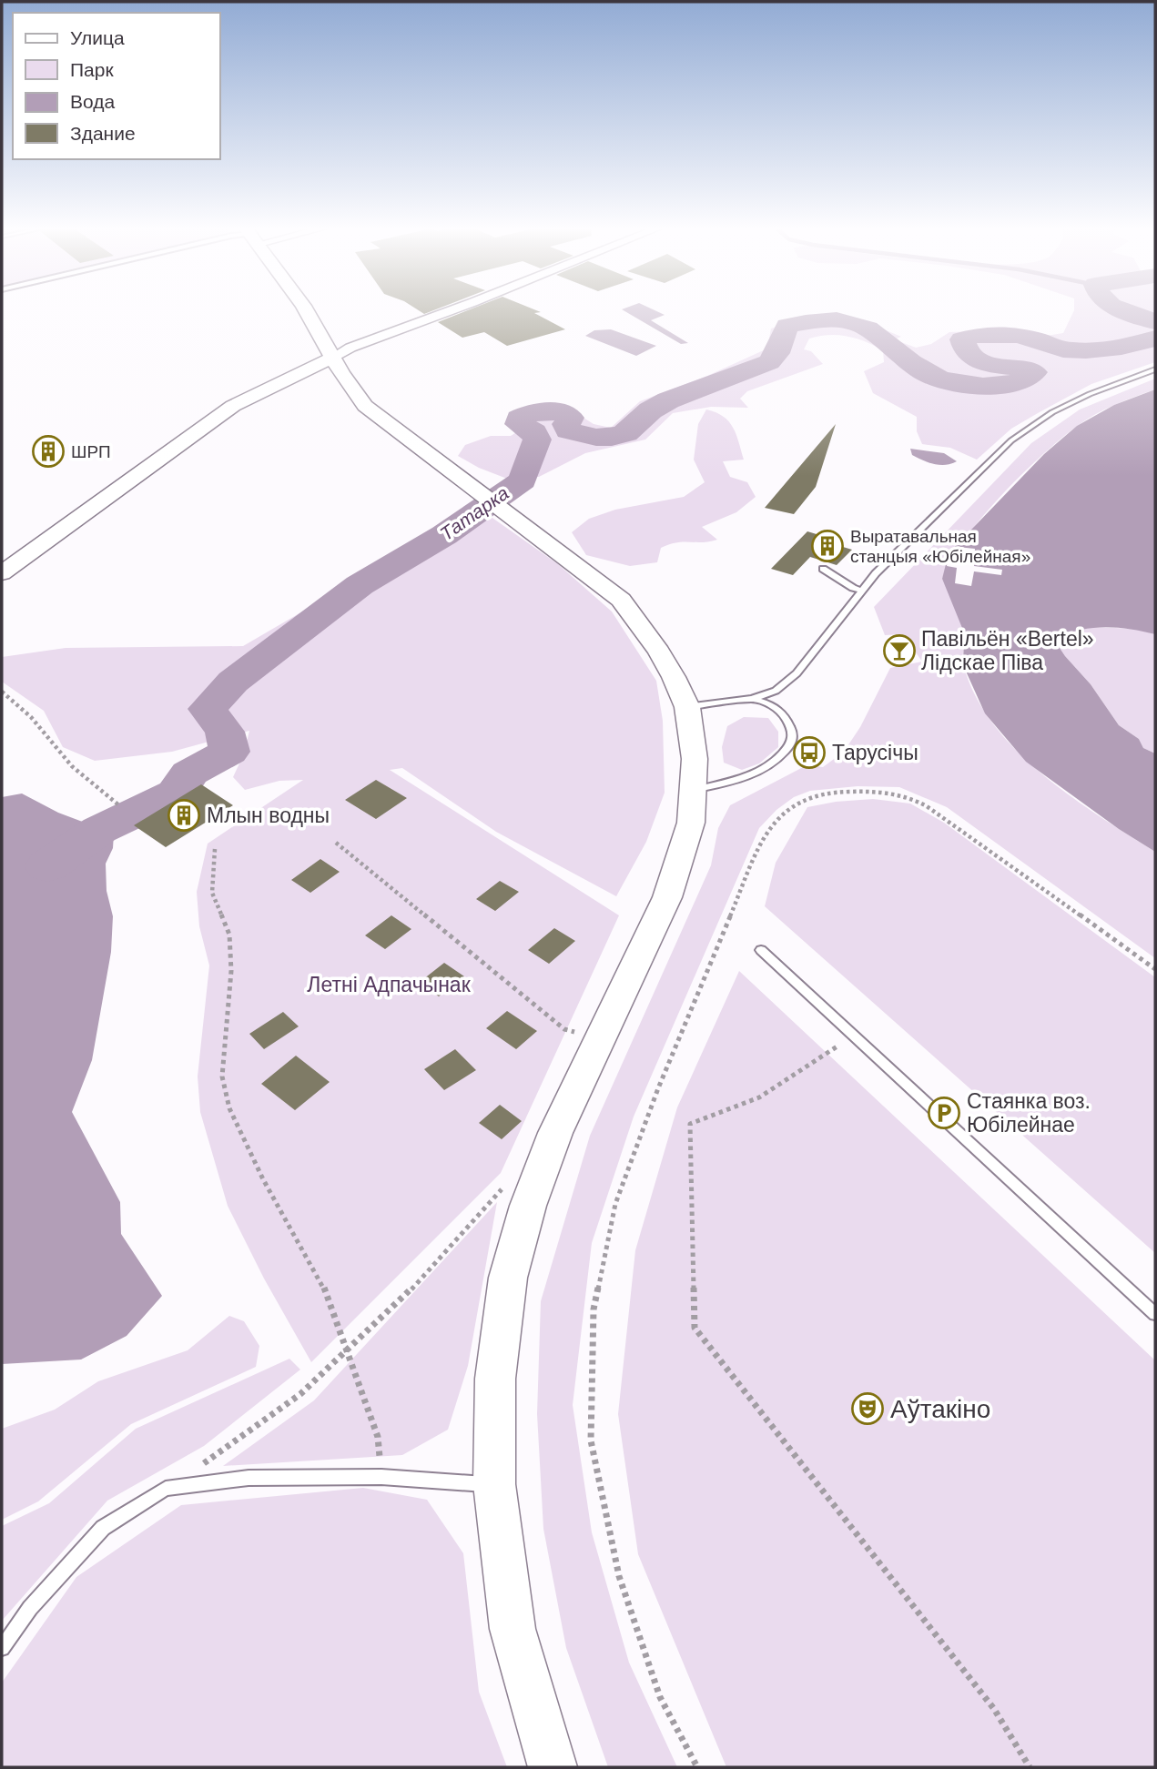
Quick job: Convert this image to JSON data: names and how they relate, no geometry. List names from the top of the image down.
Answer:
{
  "water": ["Татарка"],
  "parks": ["Летні Адпачынак"],
  "places": {
    "building": ["ШРП", "Выратавальная станцыя «Юбілейная»", "Млын водны"],
    "bar": ["Павільён «Bertel» Лідскае Піва"],
    "bus stop": ["Тарусічы"],
    "parking": ["Стаянка воз. Юбілейнае"],
    "theatre": ["Аўтакіно"]
  },
  "legend": [
    "Улица",
    "Парк",
    "Вода",
    "Здание"
  ]
}
